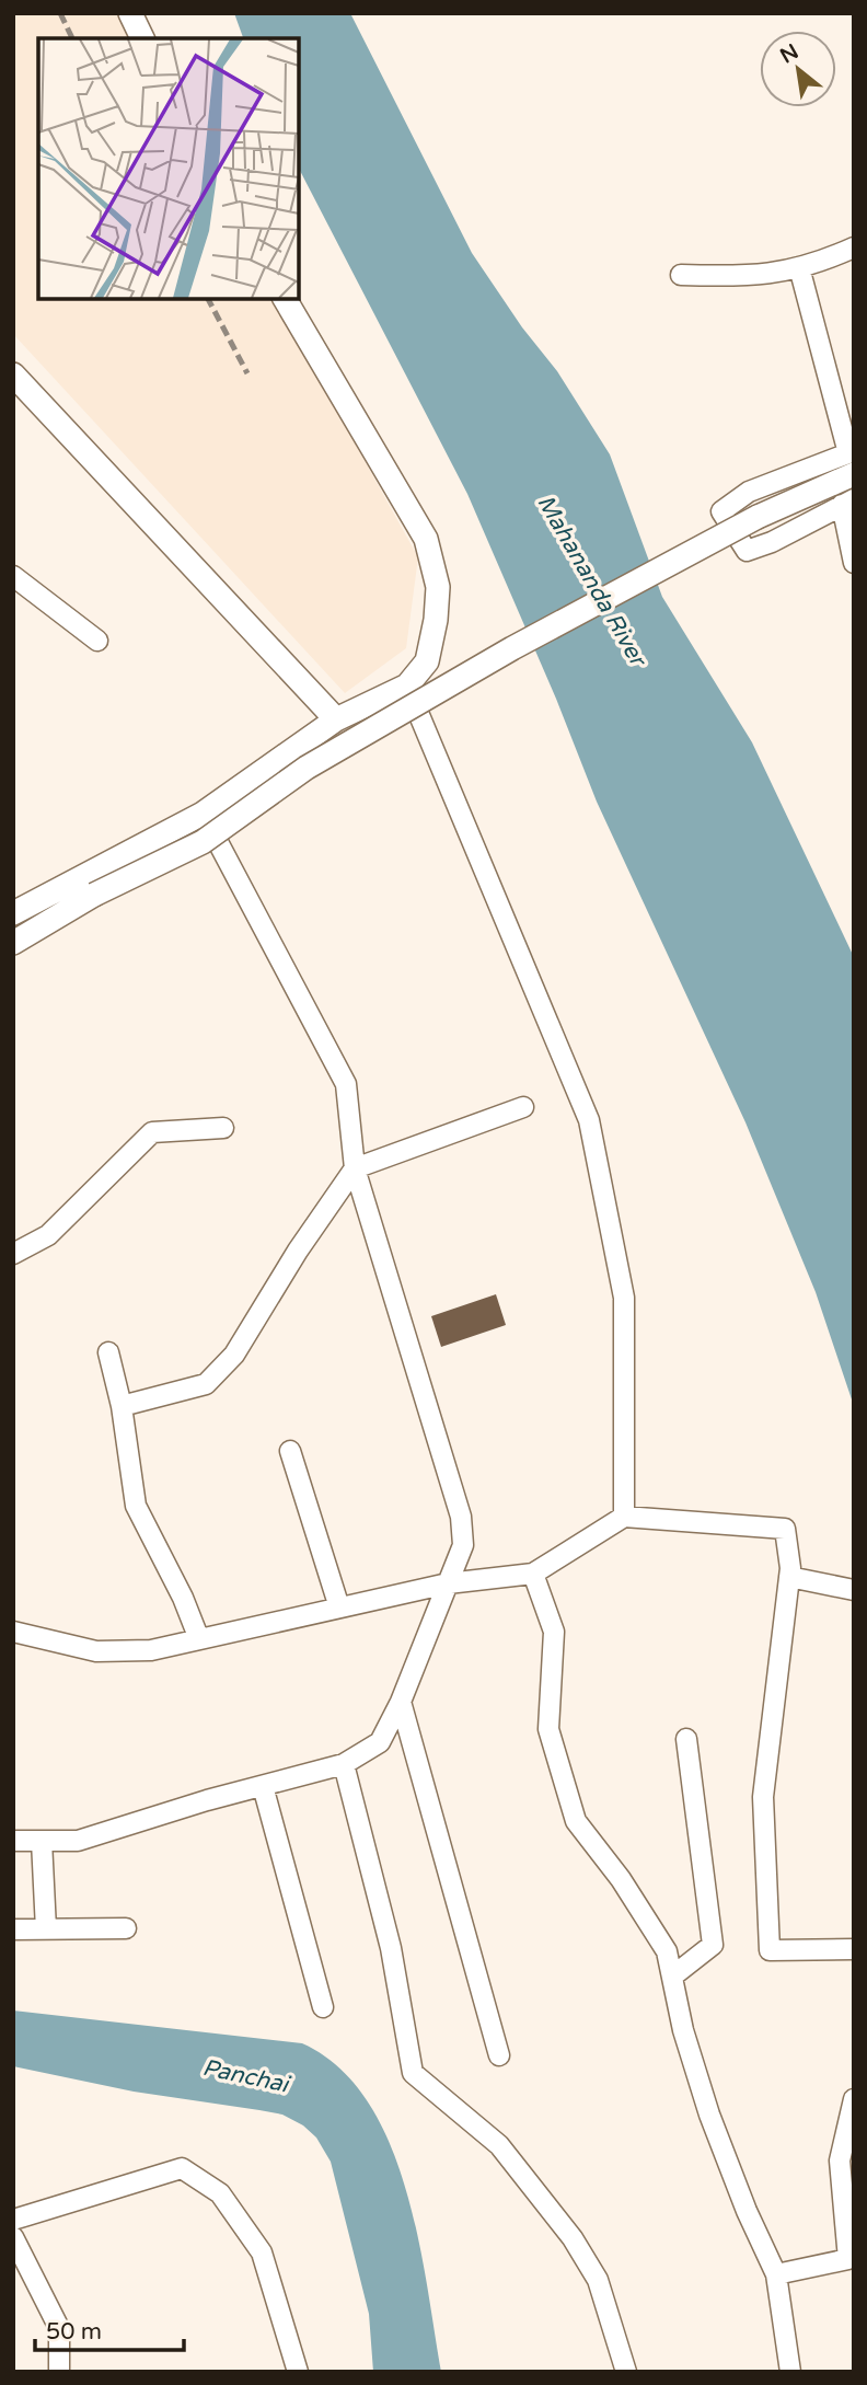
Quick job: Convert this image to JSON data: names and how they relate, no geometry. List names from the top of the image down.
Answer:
{
  "water": ["Mahananda River", "Panchai"],
  "scale_bar": "50 m",
  "north": "top left"
}
